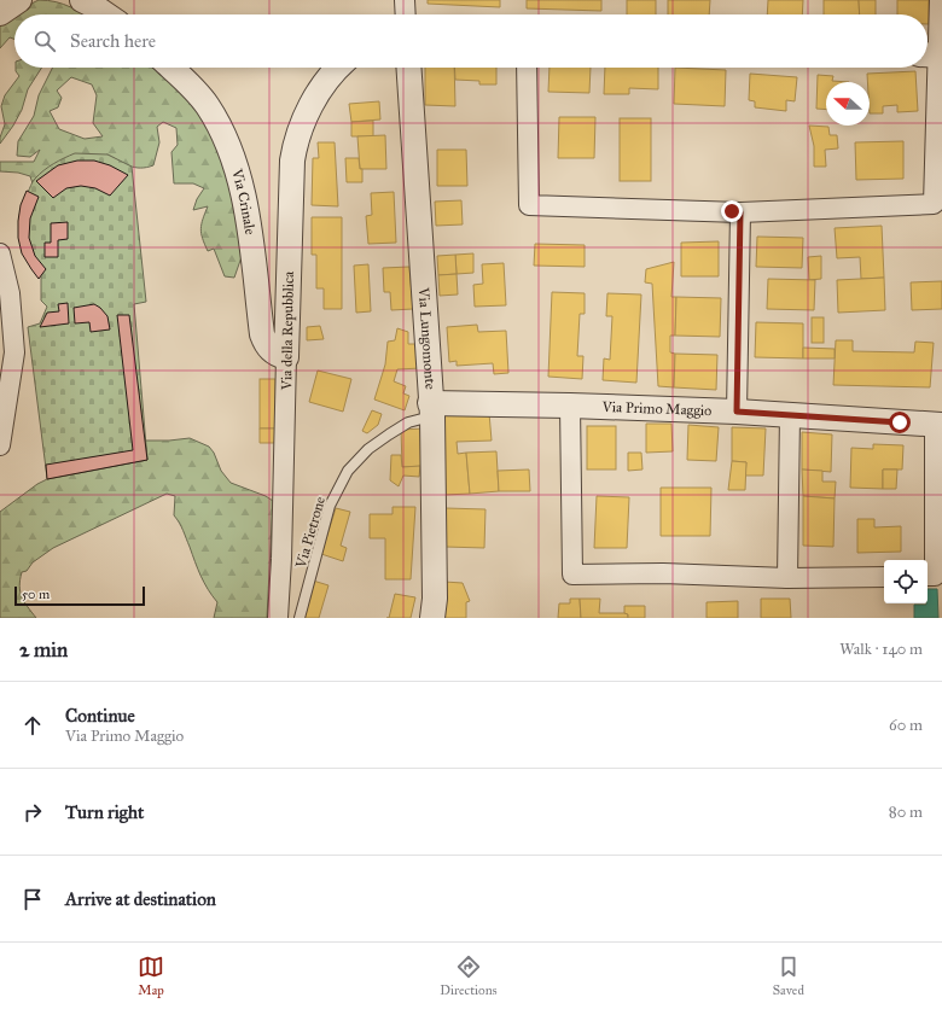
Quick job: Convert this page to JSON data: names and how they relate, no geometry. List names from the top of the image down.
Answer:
{
  "streets": {
    "street": [
      "Via Crinale",
      "Via della Repubblica",
      "Via Lungomonte",
      "Via Primo Maggio"
    ],
    "lane": ["Via Pietrone"]
  },
  "crossings": [
    ["Via Crinale", "Via della Repubblica"],
    ["Via Lungomonte", "Via Primo Maggio"],
    ["Via Lungomonte", "Via Pietrone"],
    ["Via Primo Maggio", "Via Pietrone"]
  ],
  "scale_bar": "50 m",
  "north": "left",
  "page": {
    "search": "Search here",
    "scale": "50 m",
    "heading": ["2 min", "Walk · 140 m"],
    "list": [
      ["Continue", "Via Primo Maggio", "60 m"],
      ["Turn right", "80 m"],
      "Arrive at destination"
    ],
    "nav": ["Map", "Directions", "Saved"]
  }
}
